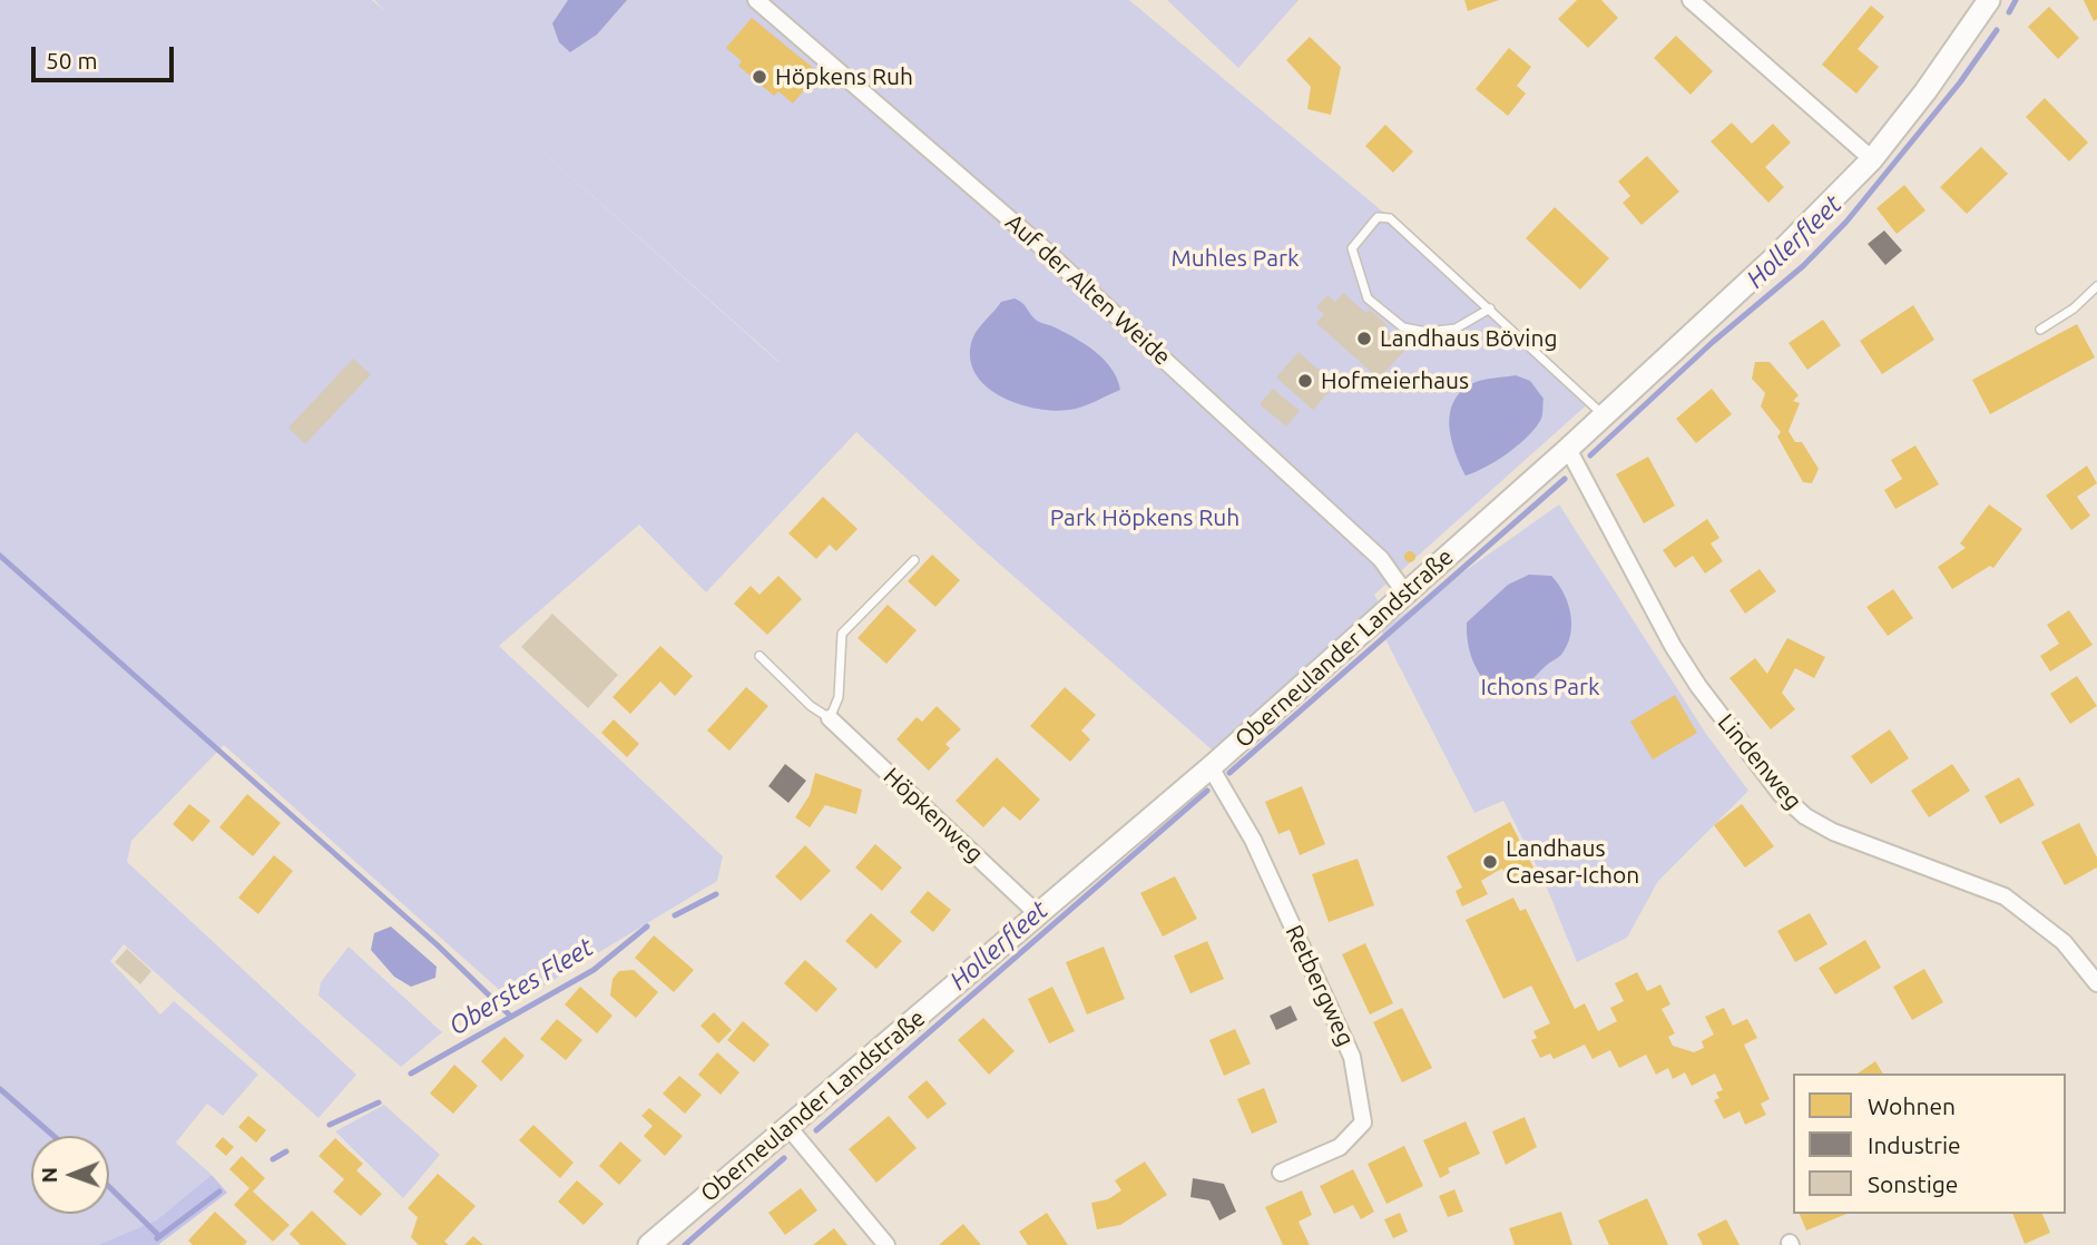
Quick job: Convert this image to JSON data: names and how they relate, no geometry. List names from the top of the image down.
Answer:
{
  "streets": {
    "street": [
      "Auf der Alten Weide",
      "Oberneulander Landstraße",
      "Lindenweg",
      "Höpkenweg",
      "Retbergweg"
    ]
  },
  "crossings": [
    ["Auf der Alten Weide", "Oberneulander Landstraße"],
    ["Oberneulander Landstraße", "Lindenweg"],
    ["Oberneulander Landstraße", "Höpkenweg"],
    ["Oberneulander Landstraße", "Retbergweg"]
  ],
  "water": ["Hollerfleet", "Oberstes Fleet"],
  "parks": ["Muhles Park", "Park Höpkens Ruh", "Ichons Park"],
  "places": [
    "Höpkens Ruh",
    "Landhaus Böving",
    "Hofmeierhaus",
    "Landhaus Caesar-Ichon"
  ],
  "legend": ["Wohnen", "Industrie", "Sonstige"],
  "scale_bar": "50 m",
  "north": "left"
}
